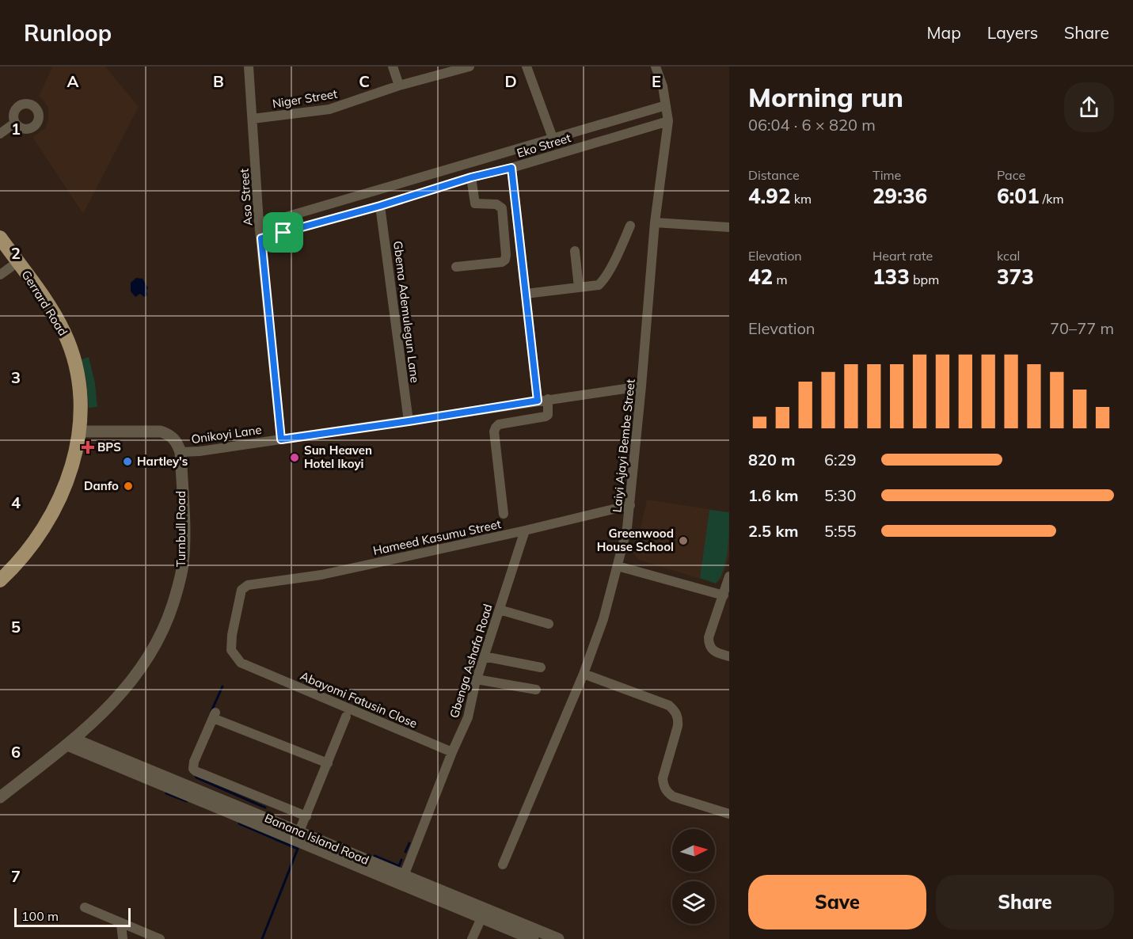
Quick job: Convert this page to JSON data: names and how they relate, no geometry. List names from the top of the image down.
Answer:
{
  "streets": {
    "main road": ["Gerrard Road"],
    "street": [
      "Niger Street",
      "Eko Street",
      "Aso Street",
      "Gbema Ademulegun Lane",
      "Onikoyi Lane",
      "Laiyi Ajayi Bembe Street",
      "Turnbull Road",
      "Hameed Kasumu Street",
      "Gbenga Ashafa Road",
      "Abayomi Fatusin Close",
      "Banana Island Road"
    ]
  },
  "crossings": [
    ["Niger Street", "Aso Street"],
    ["Eko Street", "Aso Street"],
    ["Eko Street", "Gbema Ademulegun Lane"],
    ["Eko Street", "Laiyi Ajayi Bembe Street"],
    ["Aso Street", "Onikoyi Lane"],
    ["Gbema Ademulegun Lane", "Onikoyi Lane"],
    ["Onikoyi Lane", "Laiyi Ajayi Bembe Street"],
    ["Onikoyi Lane", "Turnbull Road"],
    ["Laiyi Ajayi Bembe Street", "Hameed Kasumu Street"],
    ["Turnbull Road", "Banana Island Road"],
    ["Hameed Kasumu Street", "Gbenga Ashafa Road"],
    ["Hameed Kasumu Street", "Abayomi Fatusin Close"],
    ["Gbenga Ashafa Road", "Abayomi Fatusin Close"],
    ["Gbenga Ashafa Road", "Banana Island Road"]
  ],
  "places": {
    "health": ["BPS"],
    "other": [
      "Sun Heaven Hotel Ikoyi",
      "Hartley's",
      "Danfo",
      "Greenwood House School"
    ]
  },
  "scale_bar": "100 m",
  "north": "right",
  "page": {
    "header": "Runloop",
    "nav": ["Map", "Layers", "Share"],
    "heading": ["Morning run", "06:04 · 6 × 820 m"],
    "stats": [
      ["Distance", "4.92 km"],
      ["Time", "29:36"],
      ["Pace", "6:01 /km"],
      ["Elevation", "42 m"],
      ["Heart rate", "133 bpm"],
      ["kcal", "373"]
    ],
    "chart": ["Elevation", "70–77 m"],
    "list": [
      {
        "name": "820 m",
        "note": "6:29"
      },
      {
        "name": "1.6 km",
        "note": "5:30"
      },
      {
        "name": "2.5 km",
        "note": "5:55"
      }
    ],
    "buttons": ["Save", "Share"],
    "scale": "100 m"
  },
  "grid": {
    "columns": [
      "A",
      "B",
      "C",
      "D",
      "E"
    ],
    "rows": [
      "1",
      "2",
      "3",
      "4",
      "5",
      "6",
      "7"
    ]
  }
}
